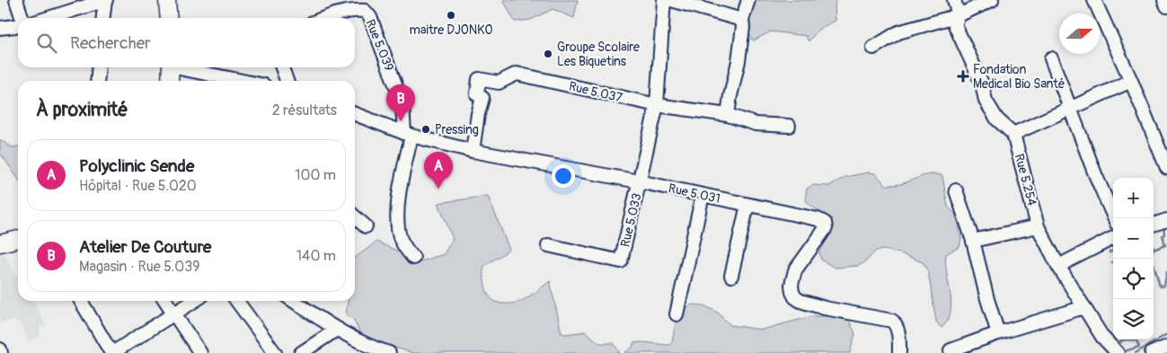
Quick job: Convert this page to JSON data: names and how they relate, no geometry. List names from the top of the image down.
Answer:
{
  "streets": {
    "street": [
      "Rue 5.039",
      "Rue 5.037",
      "Rue 5.254",
      "Rue 5.031",
      "Rue 5.033"
    ]
  },
  "crossings": [
    ["Rue 5.039", "Rue 5.031"],
    ["Rue 5.037", "Rue 5.031"],
    ["Rue 5.037", "Rue 5.033"],
    ["Rue 5.031", "Rue 5.033"]
  ],
  "places": {
    "other": ["maitre DJONKO", "Groupe Scolaire Les Biquetins", "Pressing"],
    "health": ["Fondation Medical Bio Santé"]
  },
  "north": "right",
  "page": {
    "search": "Rechercher",
    "heading": ["À proximité", "2 résultats"],
    "pins": ["B", "A"],
    "list": [
      {
        "mark": "A",
        "name": "Polyclinic Sende",
        "note": "Hôpital · Rue 5.020",
        "value": "100 m"
      },
      {
        "mark": "B",
        "name": "Atelier De Couture",
        "note": "Magasin · Rue 5.039",
        "value": "140 m"
      }
    ],
    "map_buttons": ["+", "−"]
  }
}
